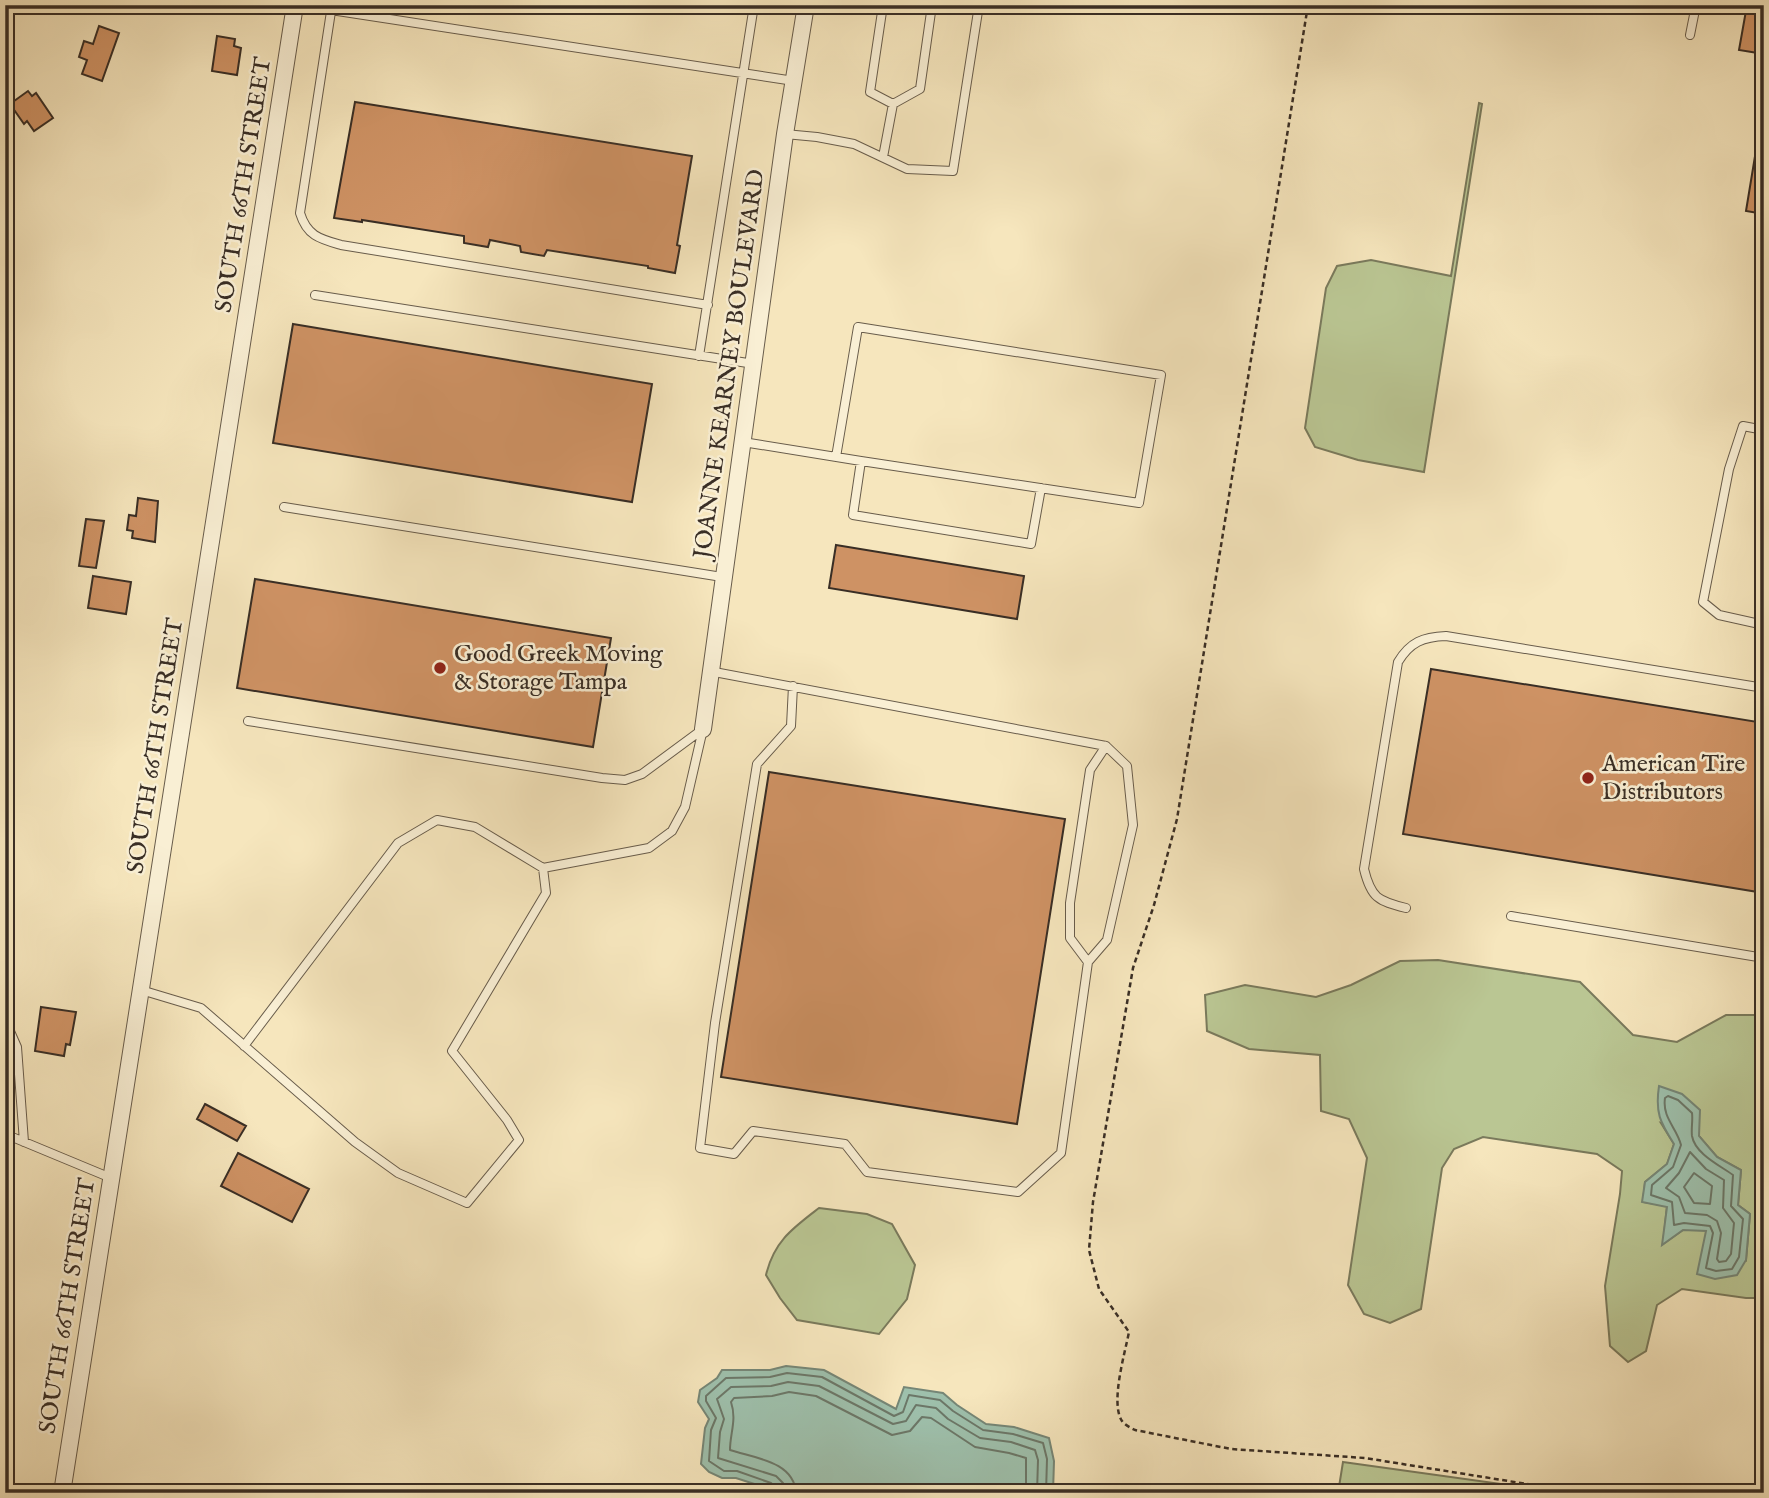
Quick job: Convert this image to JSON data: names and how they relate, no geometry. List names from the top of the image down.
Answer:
{
  "streets": {
    "street": ["SOUTH 66TH STREET", "JOANNE KEARNEY BOULEVARD"]
  },
  "places": ["Good Greek Moving & Storage Tampa", "American Tire Distributors"]
}
